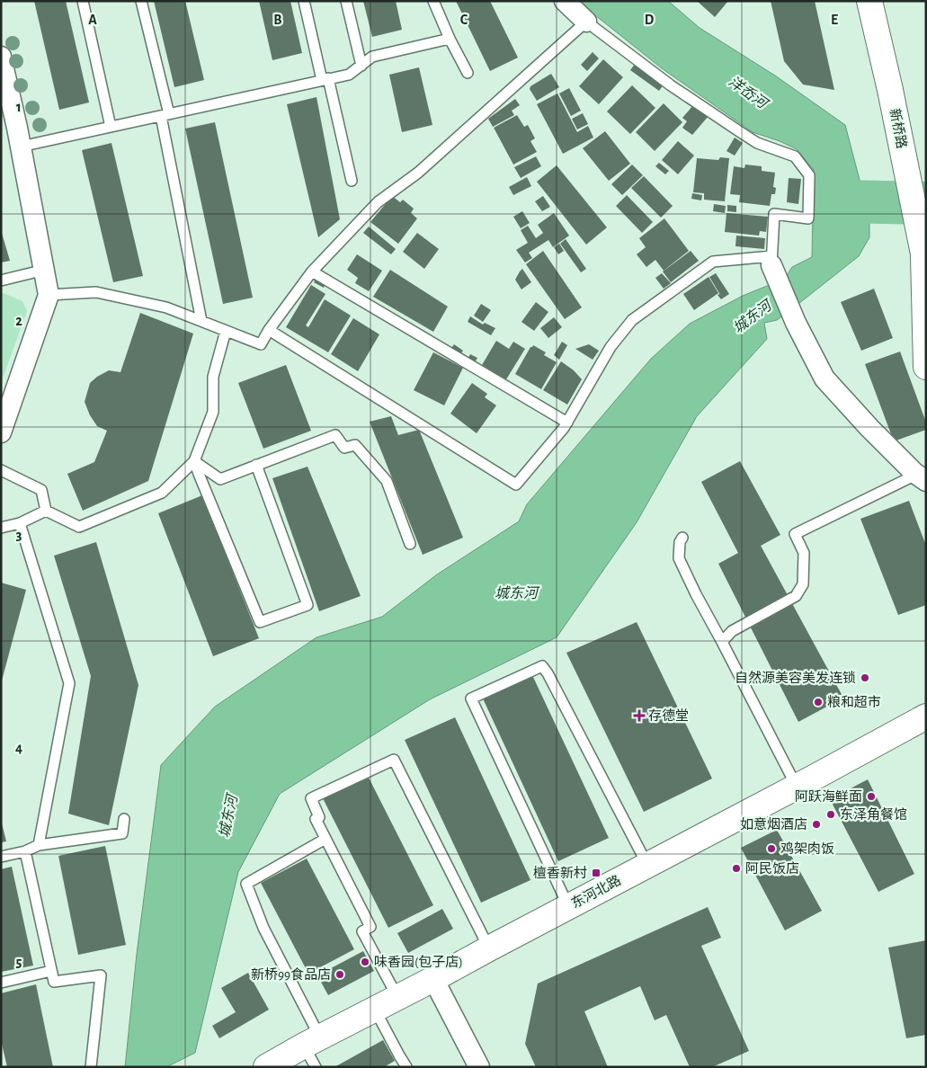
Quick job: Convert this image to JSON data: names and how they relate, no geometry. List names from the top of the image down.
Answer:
{
  "streets": {
    "street": ["新桥路", "东河北路"]
  },
  "water": ["洋岙河", "城东河"],
  "places": {
    "other": [
      "自然源美容美发连锁",
      "粮和超市",
      "阿跃海鲜面",
      "东泽角餐馆",
      "如意烟酒店",
      "鸡架肉饭",
      "阿民饭店",
      "味香园(包子店)",
      "新桥99食品店"
    ],
    "health": ["存德堂"],
    "transit": ["檀香新村"]
  },
  "grid": {
    "columns": [
      "A",
      "B",
      "C",
      "D",
      "E"
    ],
    "rows": [
      "1",
      "2",
      "3",
      "4",
      "5"
    ]
  }
}
